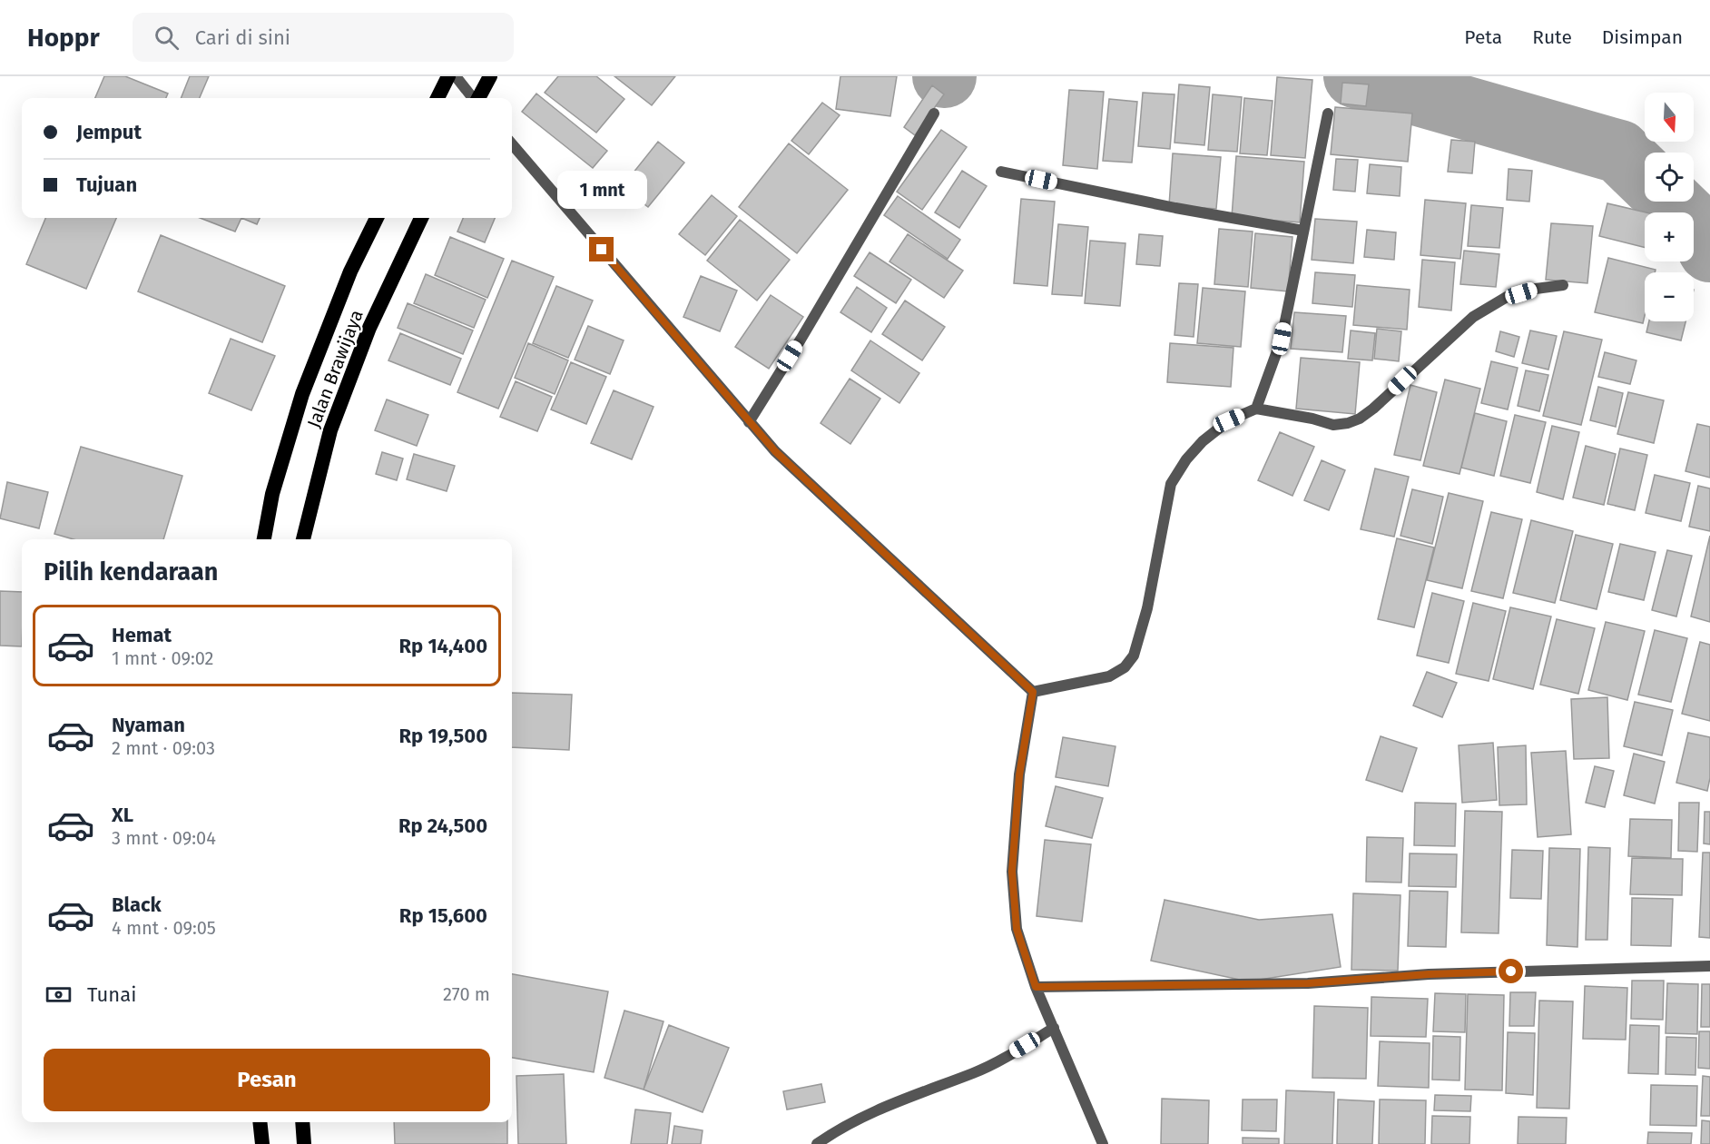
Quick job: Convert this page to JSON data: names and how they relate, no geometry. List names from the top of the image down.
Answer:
{
  "streets": {
    "highway": ["Jalan Brawijaya"]
  },
  "north": "bottom",
  "page": {
    "header": "Hoppr",
    "search": "Cari di sini",
    "nav": ["Peta", "Rute", "Disimpan"],
    "map_buttons": ["+", "−"],
    "banner": ["Jemput", "Tujuan"],
    "bubble": "1 mnt",
    "heading": "Pilih kendaraan",
    "list": [
      {
        "name": "Hemat",
        "note": "1 mnt · 09:02",
        "value": "Rp 14,400"
      },
      {
        "name": "Nyaman",
        "note": "2 mnt · 09:03",
        "value": "Rp 19,500"
      },
      {
        "name": "XL",
        "note": "3 mnt · 09:04",
        "value": "Rp 24,500"
      },
      {
        "name": "Black",
        "note": "4 mnt · 09:05",
        "value": "Rp 15,600"
      }
    ],
    "pay": ["Tunai", "270 m"],
    "buttons": "Pesan"
  }
}
